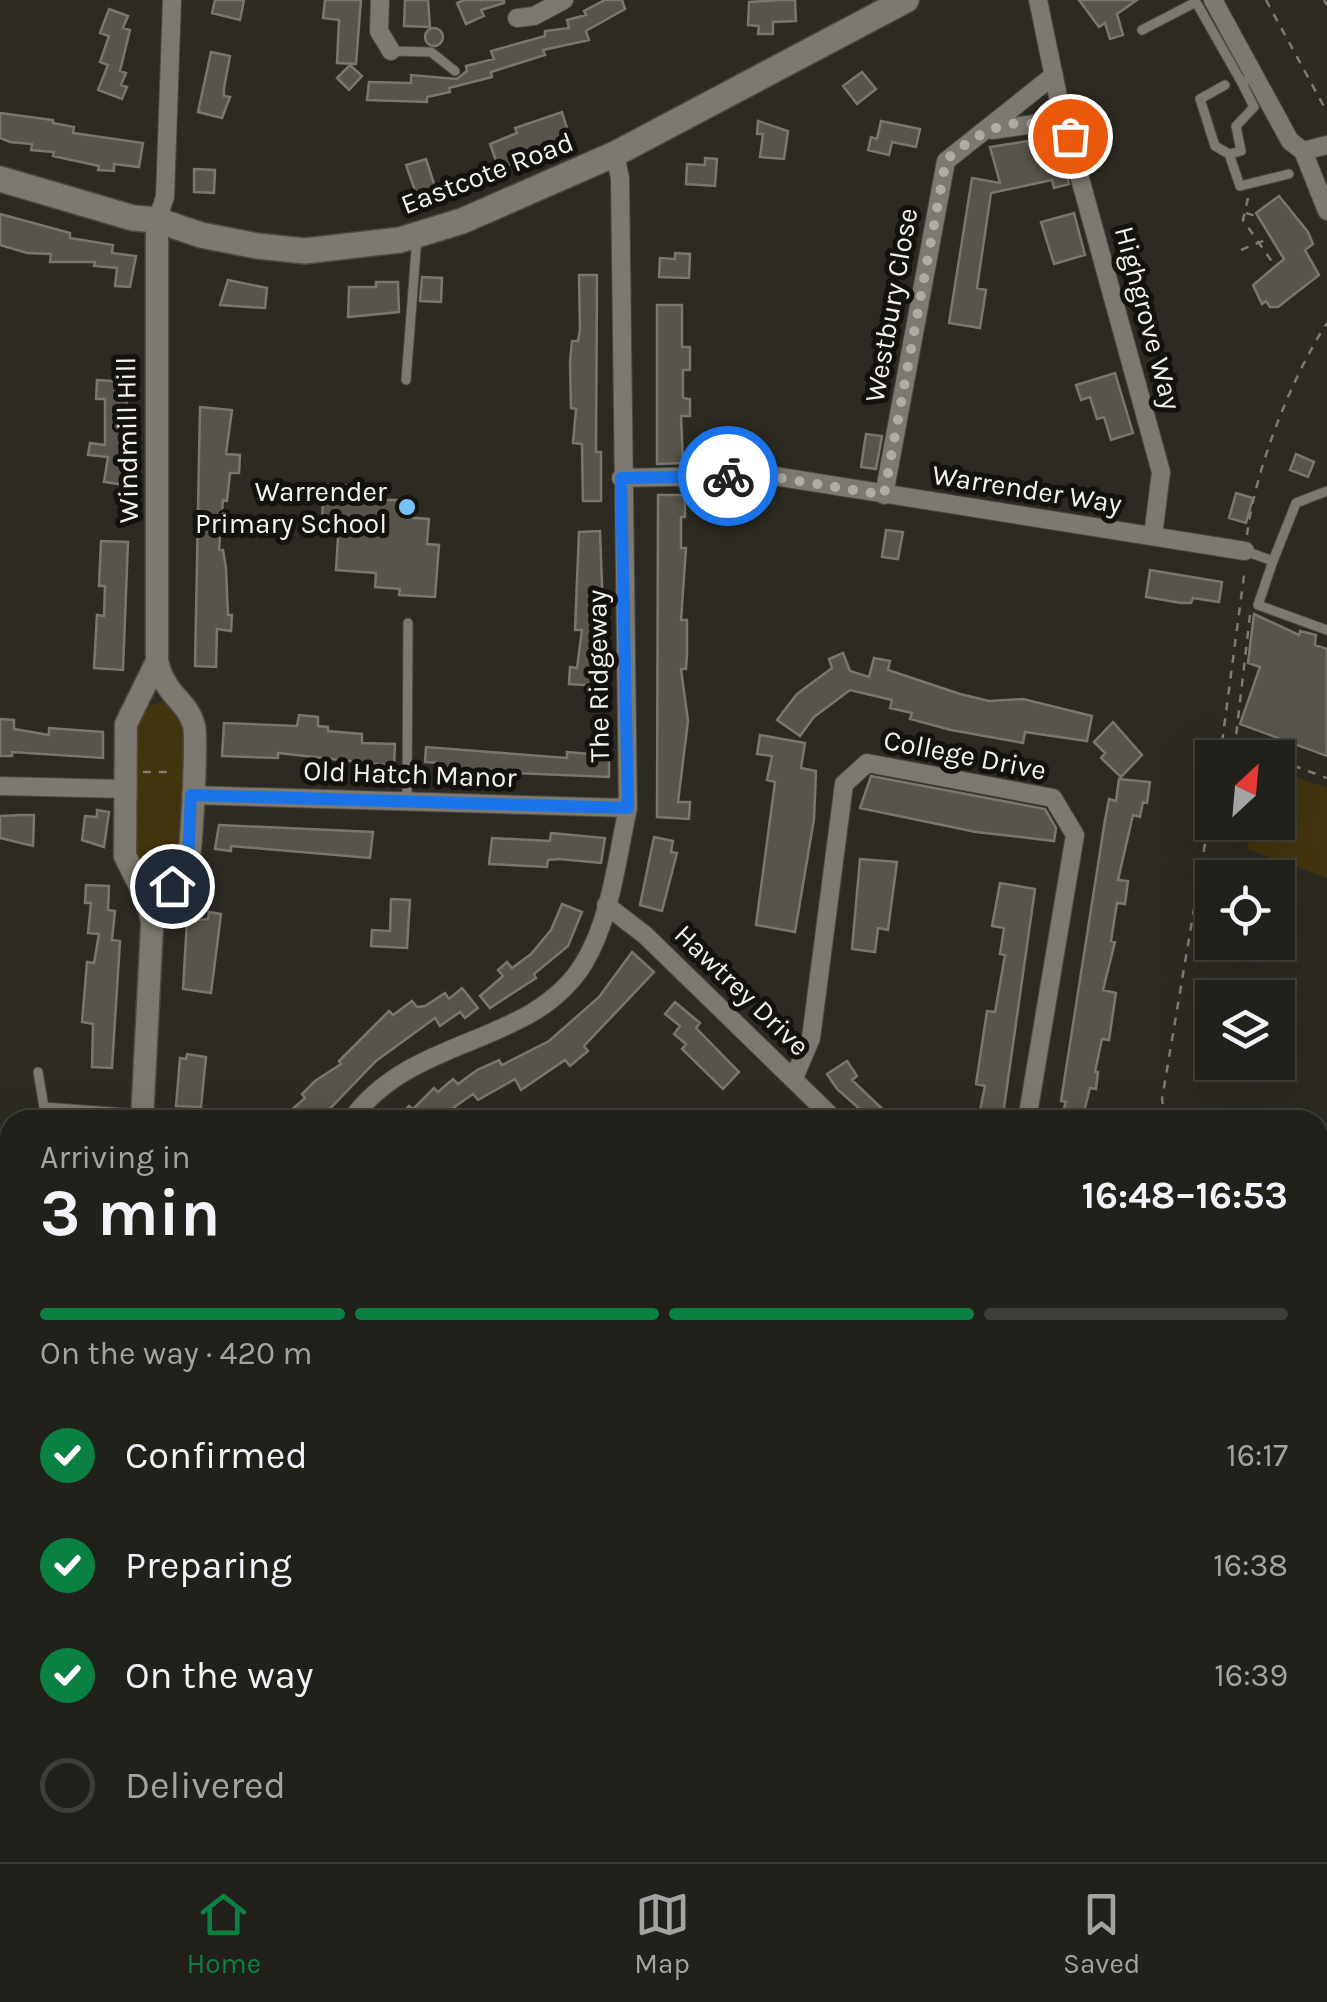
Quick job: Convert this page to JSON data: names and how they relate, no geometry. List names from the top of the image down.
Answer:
{
  "streets": {
    "main road": ["Eastcote Road"],
    "street": [
      "Westbury Close",
      "Highgrove Way",
      "Windmill Hill",
      "Warrender Way",
      "The Ridgeway",
      "College Drive",
      "Old Hatch Manor",
      "Hawtrey Drive"
    ]
  },
  "crossings": [
    ["Eastcote Road", "Windmill Hill"],
    ["Eastcote Road", "The Ridgeway"],
    ["Westbury Close", "Highgrove Way"],
    ["Westbury Close", "Warrender Way"],
    ["Highgrove Way", "Warrender Way"],
    ["Windmill Hill", "Old Hatch Manor"],
    ["Warrender Way", "The Ridgeway"],
    ["The Ridgeway", "Old Hatch Manor"],
    ["The Ridgeway", "Hawtrey Drive"],
    ["College Drive", "Hawtrey Drive"]
  ],
  "places": ["Warrender Primary School"],
  "north": "top right",
  "page": {
    "heading": ["3 min", "Arriving in", "16:48–16:53"],
    "bar": "On the way · 420 m",
    "list": [
      ["Confirmed", "16:17"],
      ["Preparing", "16:38"],
      ["On the way", "16:39"],
      "Delivered"
    ],
    "tabs": ["Home", "Map", "Saved"]
  }
}
